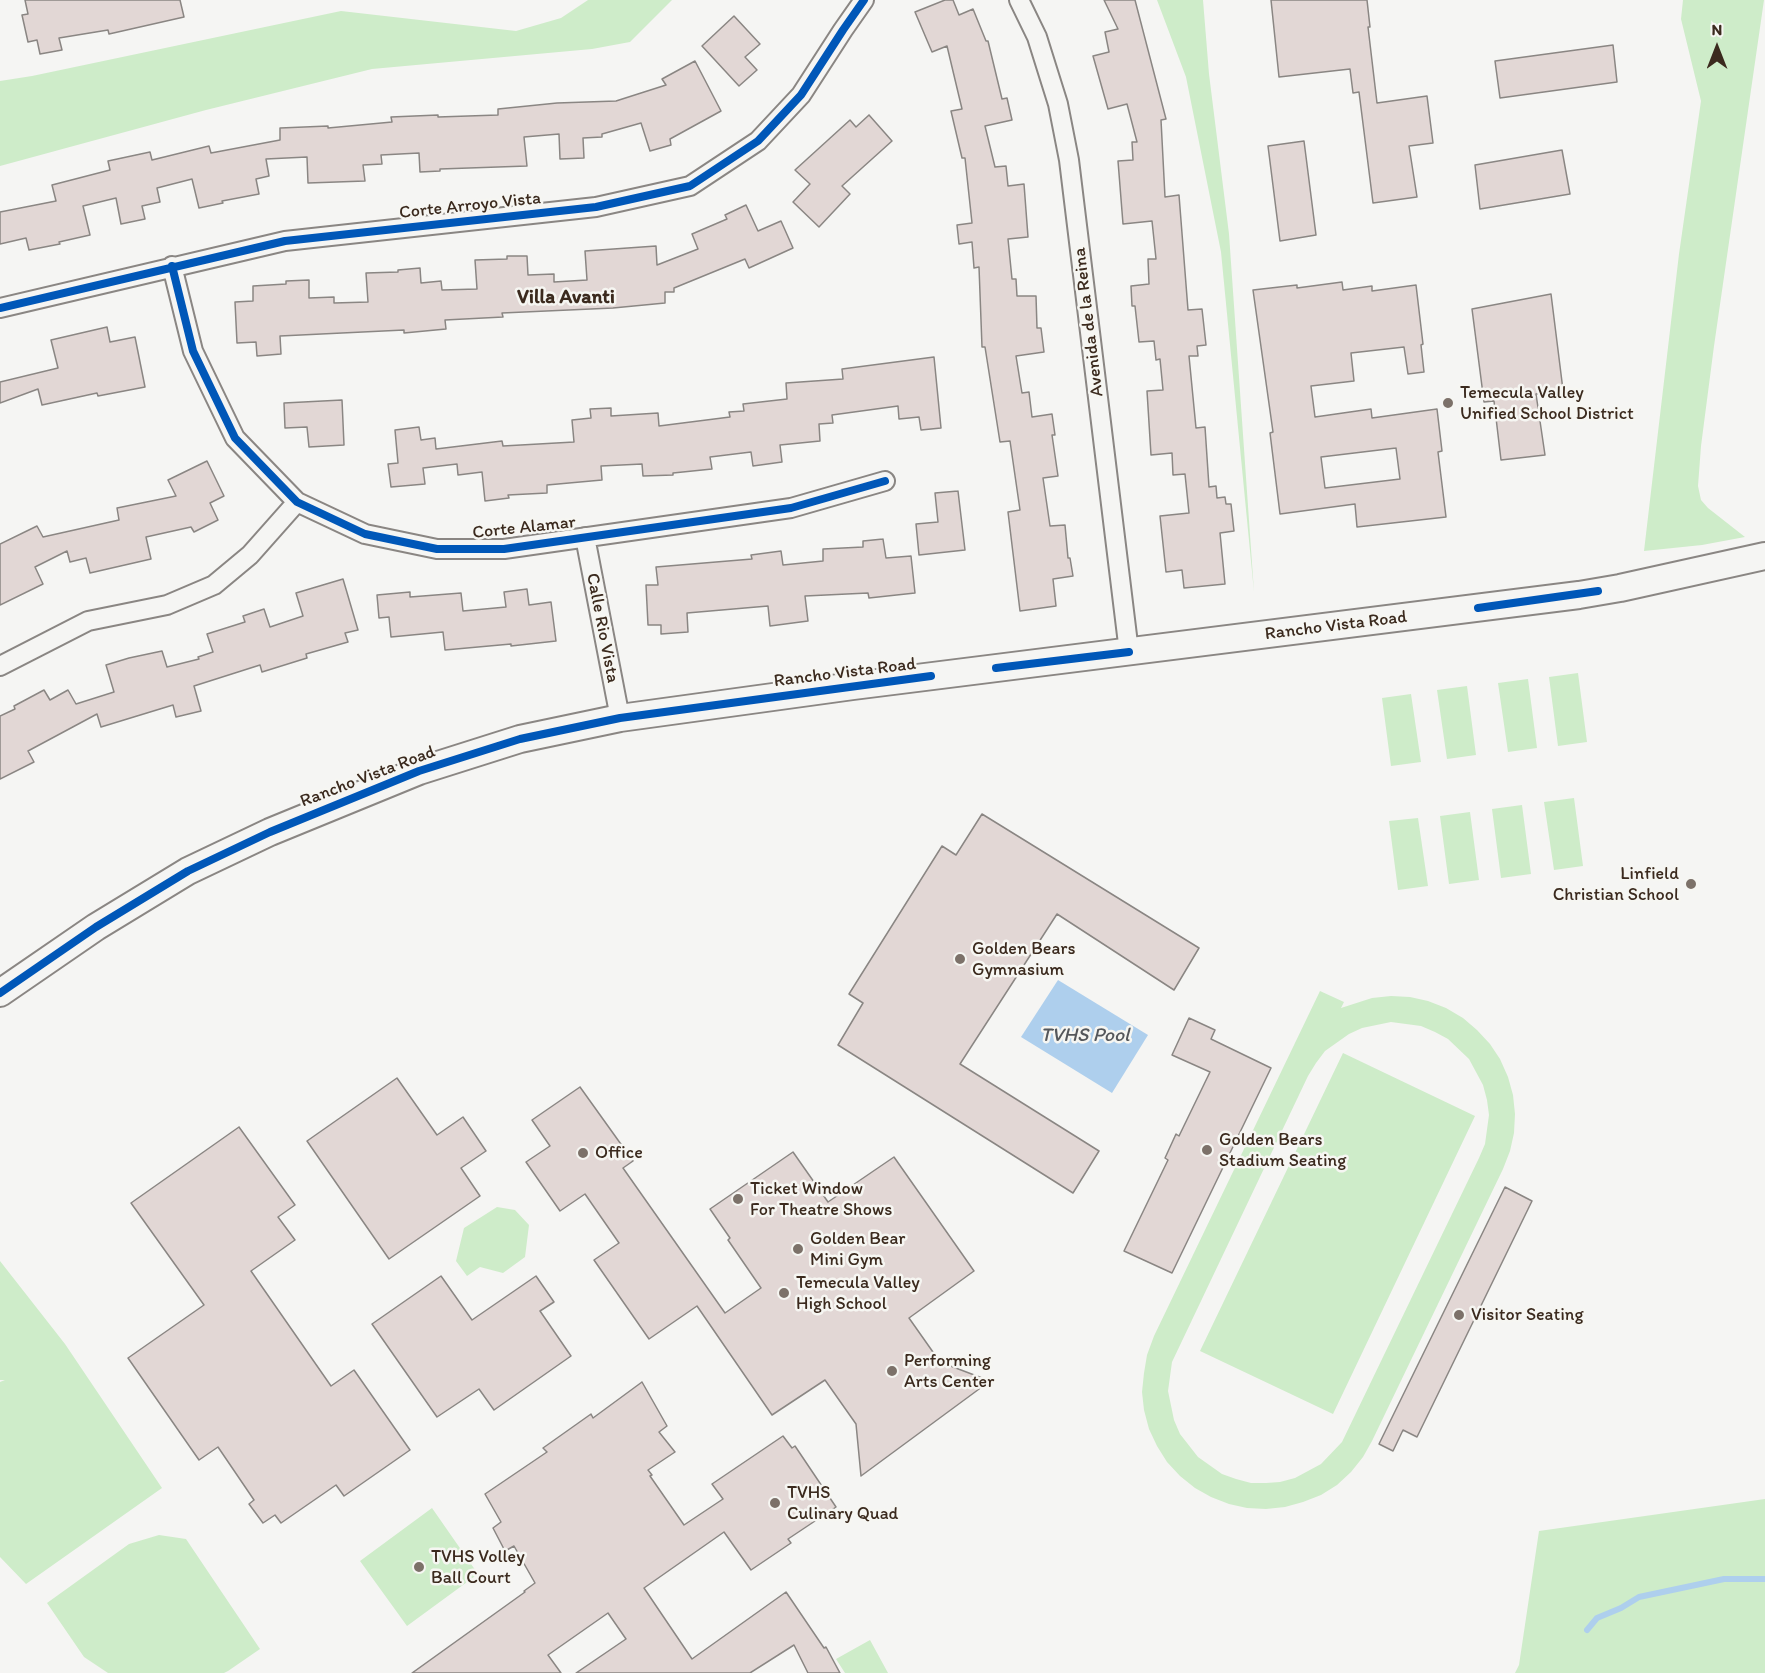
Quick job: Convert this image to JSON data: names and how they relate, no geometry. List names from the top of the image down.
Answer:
{
  "streets": {
    "main road": ["Rancho Vista Road"],
    "street": [
      "Corte Arroyo Vista",
      "Avenida de la Reina",
      "Corte Alamar",
      "Calle Rio Vista"
    ]
  },
  "crossings": [
    ["Corte Arroyo Vista", "Corte Alamar"],
    ["Avenida de la Reina", "Rancho Vista Road"],
    ["Corte Alamar", "Calle Rio Vista"],
    ["Rancho Vista Road", "Calle Rio Vista"]
  ],
  "districts": ["Villa Avanti"],
  "water": ["TVHS Pool"],
  "places": [
    "Temecula Valley Unified School District",
    "Linfield Christian School",
    "Golden Bears Gymnasium",
    "Golden Bears Stadium Seating",
    "Office",
    "Ticket Window For Theatre Shows",
    "Golden Bear Mini Gym",
    "Temecula Valley High School",
    "Visitor Seating",
    "Performing Arts Center",
    "TVHS Culinary Quad",
    "TVHS Volley Ball Court"
  ],
  "north": "top"
}
